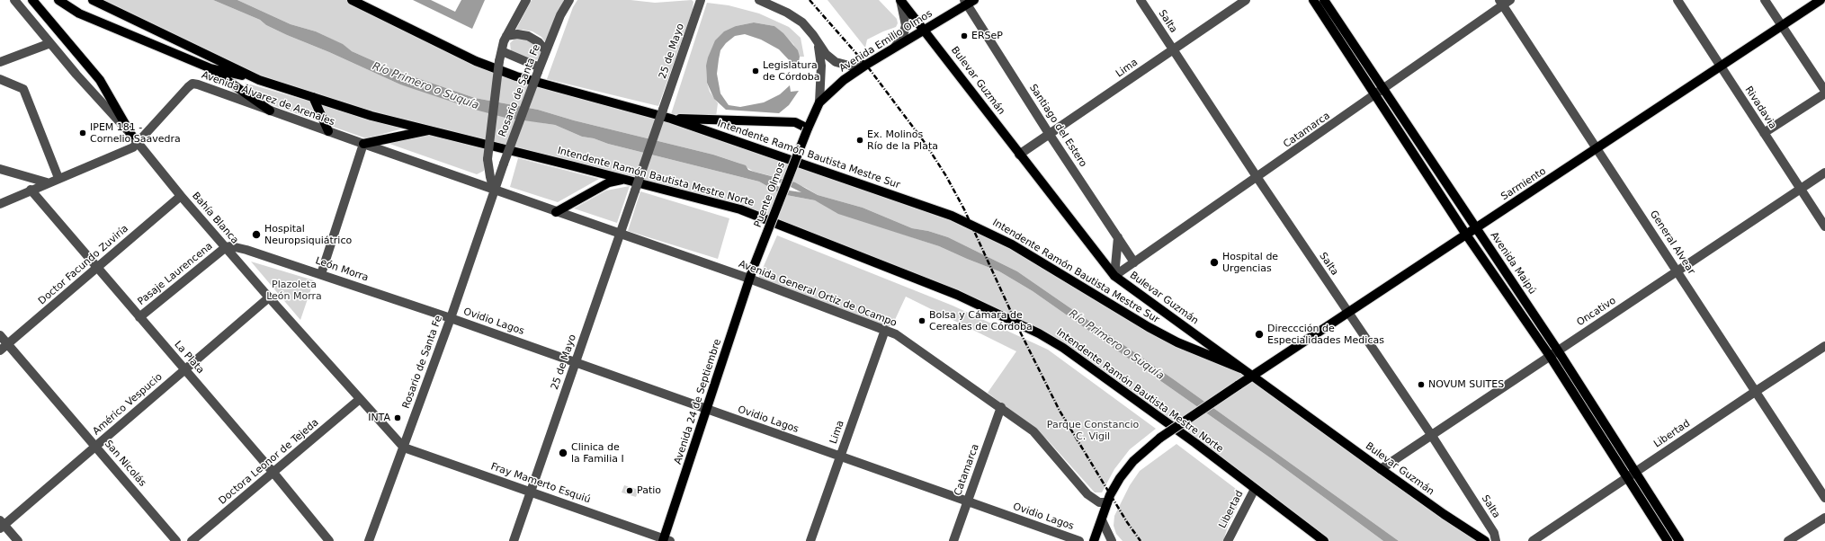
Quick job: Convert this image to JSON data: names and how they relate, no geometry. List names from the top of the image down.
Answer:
{
  "streets": {
    "main road": [
      "Avenida Emilio Olmos",
      "Bulevar Guzmán",
      "Intendente Ramón Bautista Mestre Sur",
      "Intendente Ramón Bautista Mestre Norte",
      "Sarmiento",
      "Puente Olmos",
      "Avenida Maipú",
      "Avenida 24 de Septiembre"
    ],
    "street": [
      "Salta",
      "25 de Mayo",
      "Lima",
      "Rosario de Santa Fe",
      "Avenida Álvarez de Arenales",
      "Rivadavia",
      "Santiago del Estero",
      "Catamarca",
      "Bahía Blanca",
      "General Alvear",
      "Doctor Facundo Zuviría",
      "León Morra",
      "Pasaje Laurencena",
      "Avenida General Ortiz de Ocampo",
      "Oncativo",
      "Ovidio Lagos",
      "La Plata",
      "Américo Vespucio",
      "Libertad",
      "Doctora Leonor de Tejeda",
      "San Nicolás",
      "Fray Mamerto Esquiú"
    ]
  },
  "crossings": [
    ["Salta", "Lima"],
    ["Salta", "Catamarca"],
    ["Salta", "Sarmiento"],
    ["Salta", "Oncativo"],
    ["Avenida Emilio Olmos", "Bulevar Guzmán"],
    ["Avenida Emilio Olmos", "Santiago del Estero"],
    ["Avenida Emilio Olmos", "Puente Olmos"],
    ["25 de Mayo", "Avenida General Ortiz de Ocampo"],
    ["25 de Mayo", "Ovidio Lagos"],
    ["25 de Mayo", "Fray Mamerto Esquiú"],
    ["Lima", "Bulevar Guzmán"],
    ["Lima", "Santiago del Estero"],
    ["Lima", "Avenida General Ortiz de Ocampo"],
    ["Lima", "Ovidio Lagos"],
    ["Bulevar Guzmán", "Catamarca"],
    ["Bulevar Guzmán", "Intendente Ramón Bautista Mestre Sur"],
    ["Bulevar Guzmán", "Sarmiento"],
    ["Bulevar Guzmán", "Oncativo"],
    ["Rosario de Santa Fe", "Avenida Álvarez de Arenales"],
    ["Rosario de Santa Fe", "Bahía Blanca"],
    ["Rosario de Santa Fe", "León Morra"],
    ["Rosario de Santa Fe", "Avenida General Ortiz de Ocampo"],
    ["Rosario de Santa Fe", "Ovidio Lagos"],
    ["Rosario de Santa Fe", "Fray Mamerto Esquiú"],
    ["Avenida Álvarez de Arenales", "Bahía Blanca"],
    ["Avenida Álvarez de Arenales", "Avenida General Ortiz de Ocampo"],
    ["Avenida Álvarez de Arenales", "La Plata"],
    ["Rivadavia", "Sarmiento"],
    ["Rivadavia", "Oncativo"],
    ["Santiago del Estero", "Catamarca"],
    ["Catamarca", "General Alvear"],
    ["Catamarca", "Avenida Maipú"],
    ["Catamarca", "Avenida General Ortiz de Ocampo"],
    ["Catamarca", "Ovidio Lagos"],
    ["Intendente Ramón Bautista Mestre Norte", "Libertad"],
    ["Sarmiento", "General Alvear"],
    ["Sarmiento", "Avenida Maipú"],
    ["Sarmiento", "Avenida General Ortiz de Ocampo"],
    ["Puente Olmos", "Avenida 24 de Septiembre"],
    ["Bahía Blanca", "Doctor Facundo Zuviría"],
    ["Bahía Blanca", "León Morra"],
    ["Bahía Blanca", "Pasaje Laurencena"],
    ["Bahía Blanca", "Américo Vespucio"],
    ["Bahía Blanca", "Doctora Leonor de Tejeda"],
    ["Bahía Blanca", "Fray Mamerto Esquiú"],
    ["General Alvear", "Oncativo"],
    ["General Alvear", "Libertad"],
    ["Avenida Maipú", "Oncativo"],
    ["Avenida Maipú", "Libertad"],
    ["Doctor Facundo Zuviría", "La Plata"],
    ["Doctor Facundo Zuviría", "San Nicolás"],
    ["León Morra", "Pasaje Laurencena"],
    ["León Morra", "Ovidio Lagos"],
    ["Pasaje Laurencena", "La Plata"],
    ["Avenida General Ortiz de Ocampo", "Avenida 24 de Septiembre"],
    ["Ovidio Lagos", "Avenida 24 de Septiembre"],
    ["La Plata", "Américo Vespucio"],
    ["La Plata", "Doctora Leonor de Tejeda"],
    ["Avenida 24 de Septiembre", "Fray Mamerto Esquiú"],
    ["Américo Vespucio", "San Nicolás"]
  ],
  "water": ["Río Primero o Suquía"],
  "parks": ["Plazoleta León Morra", "Parque Constancio C. Vigil"],
  "places": [
    "ERSeP",
    "Legislatura de Córdoba",
    "IPEM 181 - Cornelio Saavedra",
    "Ex. Molinos Río de la Plata",
    "Hospital Neuropsiquiátrico",
    "Hospital de Urgencias",
    "Bolsa y Cámara de Cereales de Córdoba",
    "Direccción de Especialidades Medicas",
    "NOVUM SUITES",
    "INTA",
    "Clinica de la Familia I",
    "Patio"
  ]
}
